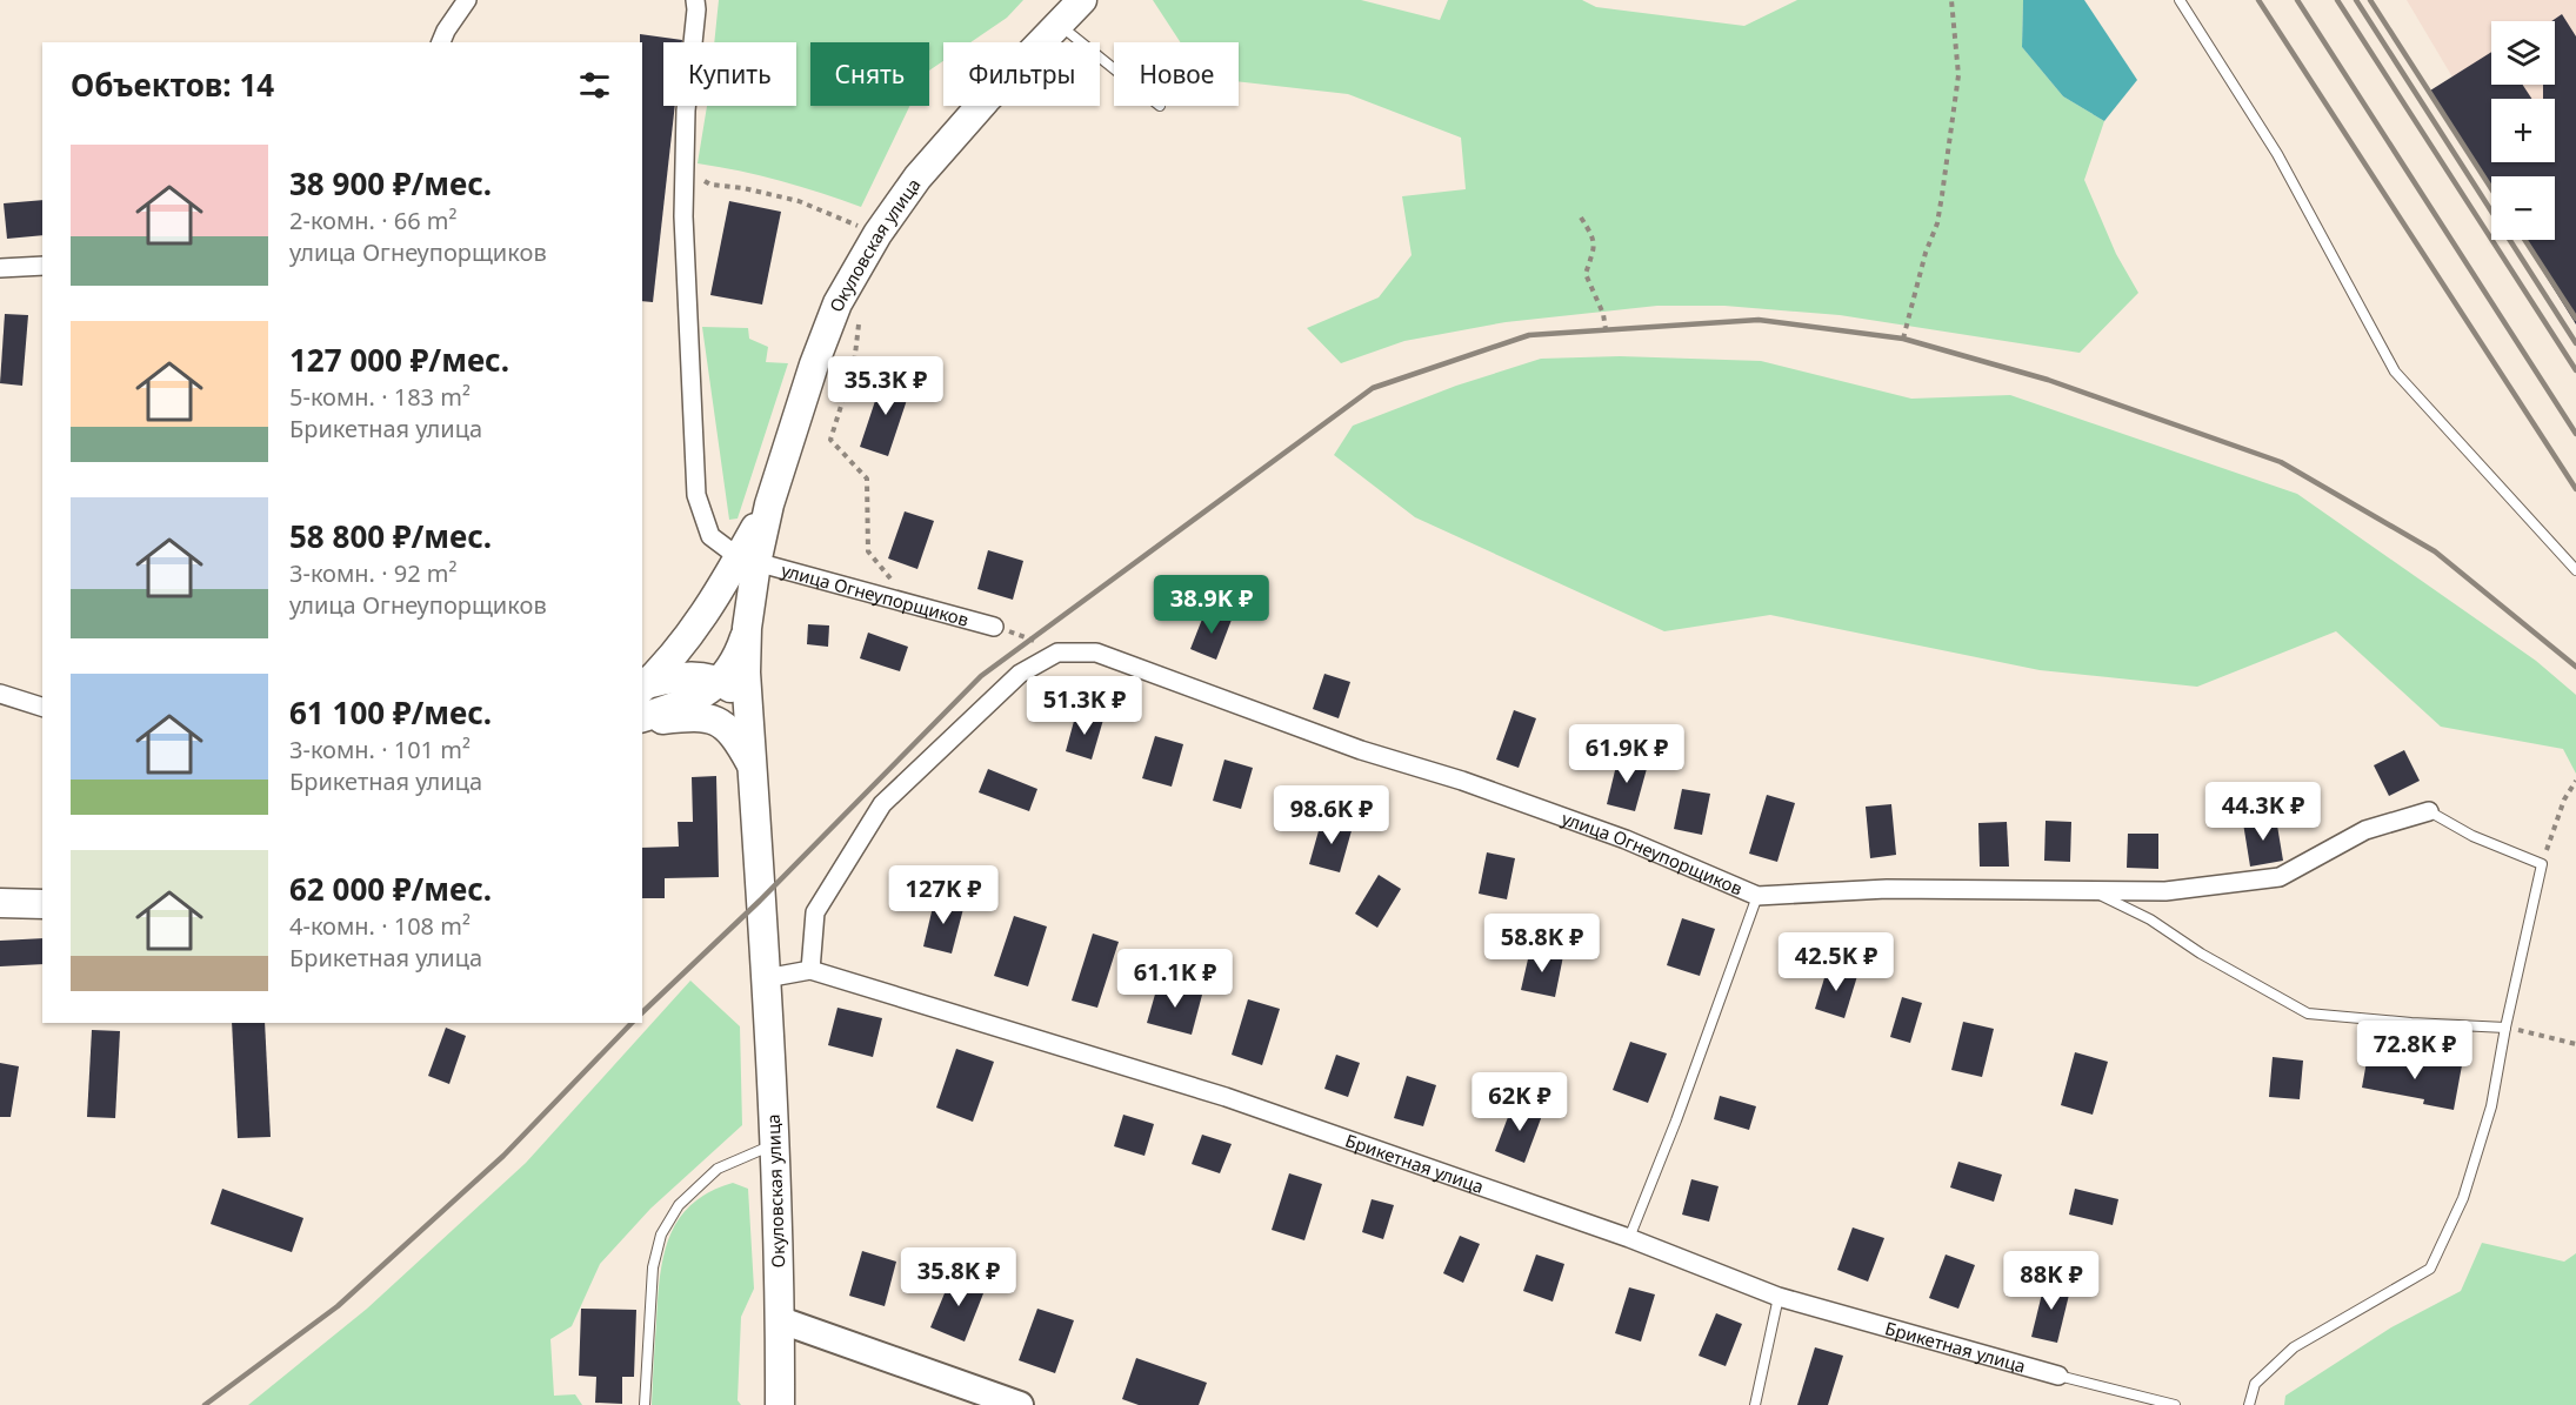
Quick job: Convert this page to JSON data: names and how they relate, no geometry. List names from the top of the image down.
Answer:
{
  "streets": {
    "main road": ["Окуловская улица"],
    "street": ["улица Огнеупорщиков", "Брикетная улица"]
  },
  "crossings": [
    ["Окуловская улица", "улица Огнеупорщиков"],
    ["Окуловская улица", "Брикетная улица"]
  ],
  "page": {
    "map_buttons": ["+", "−"],
    "chip": [
      "Купить",
      "Снять",
      "Фильтры",
      "Новое"
    ],
    "heading": "Объектов: 14",
    "list": [
      {
        "name": "38 900 ₽/мес.",
        "note": "2-комн. · 66 m² · улица Огнеупорщиков"
      },
      {
        "name": "127 000 ₽/мес.",
        "note": "5-комн. · 183 m² · Брикетная улица"
      },
      {
        "name": "58 800 ₽/мес.",
        "note": "3-комн. · 92 m² · улица Огнеупорщиков"
      },
      {
        "name": "61 100 ₽/мес.",
        "note": "3-комн. · 101 m² · Брикетная улица"
      },
      {
        "name": "62 000 ₽/мес.",
        "note": "4-комн. · 108 m² · Брикетная улица"
      }
    ],
    "price": [
      "35.3K ₽",
      "38.9K ₽",
      "51.3K ₽",
      "61.9K ₽",
      "44.3K ₽",
      "98.6K ₽",
      "127K ₽",
      "58.8K ₽",
      "42.5K ₽",
      "61.1K ₽",
      "72.8K ₽",
      "62K ₽",
      "35.8K ₽",
      "88K ₽"
    ]
  }
}
